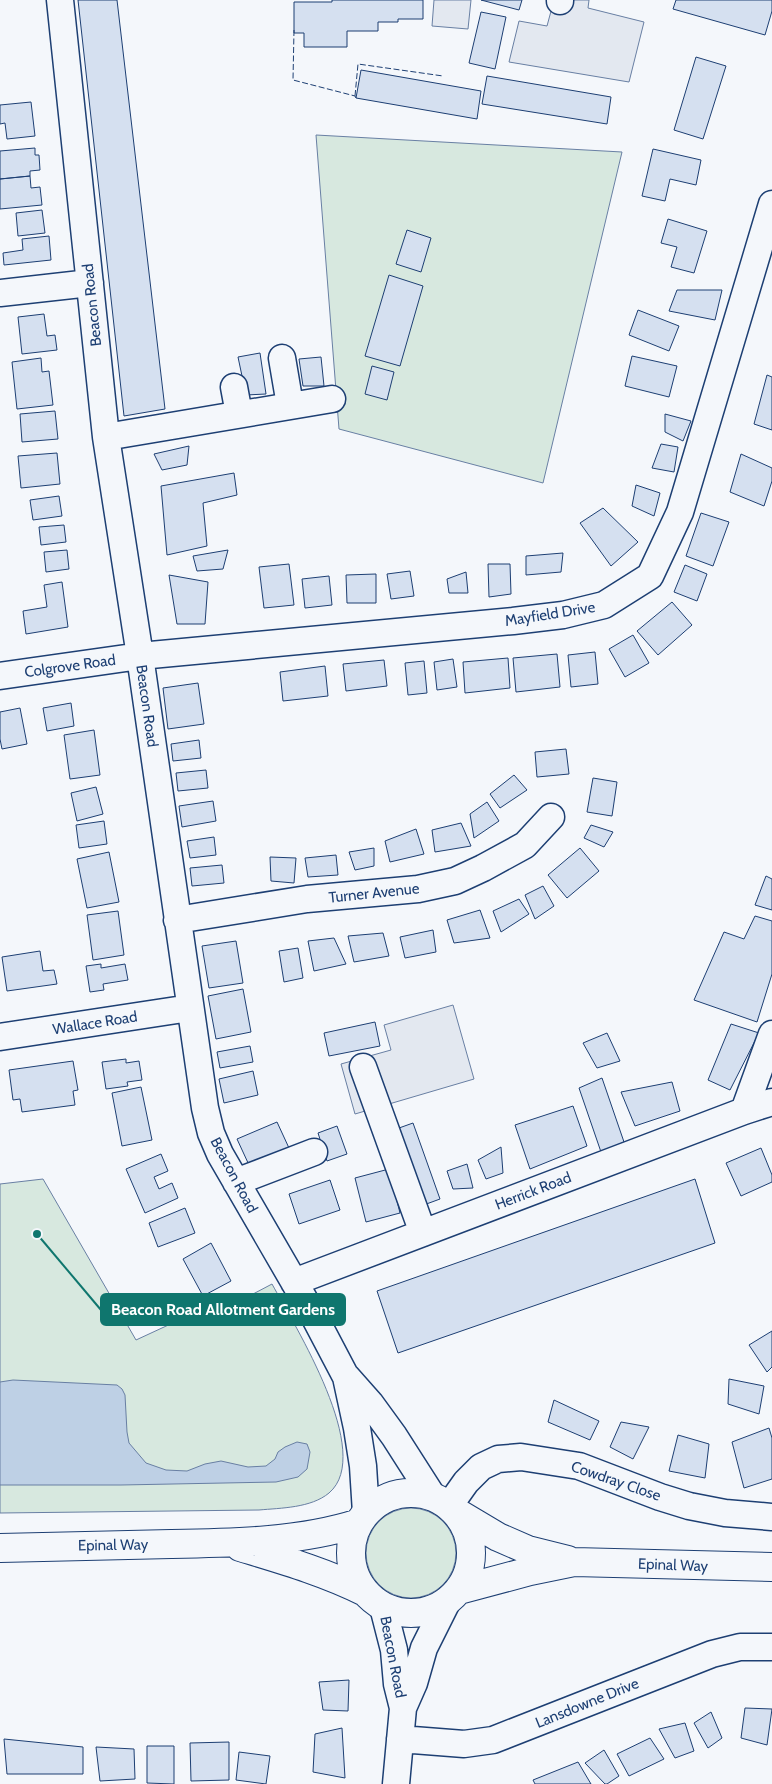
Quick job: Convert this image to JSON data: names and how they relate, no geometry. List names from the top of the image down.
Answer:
{
  "streets": {
    "main road": ["Epinal Way"],
    "street": [
      "Beacon Road",
      "Mayfield Drive",
      "Colgrove Road",
      "Turner Avenue",
      "Wallace Road",
      "Herrick Road",
      "Cowdray Close",
      "Lansdowne Drive"
    ]
  },
  "crossings": [
    ["Beacon Road", "Mayfield Drive"],
    ["Beacon Road", "Colgrove Road"],
    ["Beacon Road", "Turner Avenue"],
    ["Beacon Road", "Wallace Road"],
    ["Beacon Road", "Herrick Road"],
    ["Beacon Road", "Cowdray Close"],
    ["Beacon Road", "Epinal Way"],
    ["Beacon Road", "Lansdowne Drive"],
    ["Mayfield Drive", "Colgrove Road"],
    ["Cowdray Close", "Epinal Way"]
  ],
  "places": ["Beacon Road Allotment Gardens"]
}
